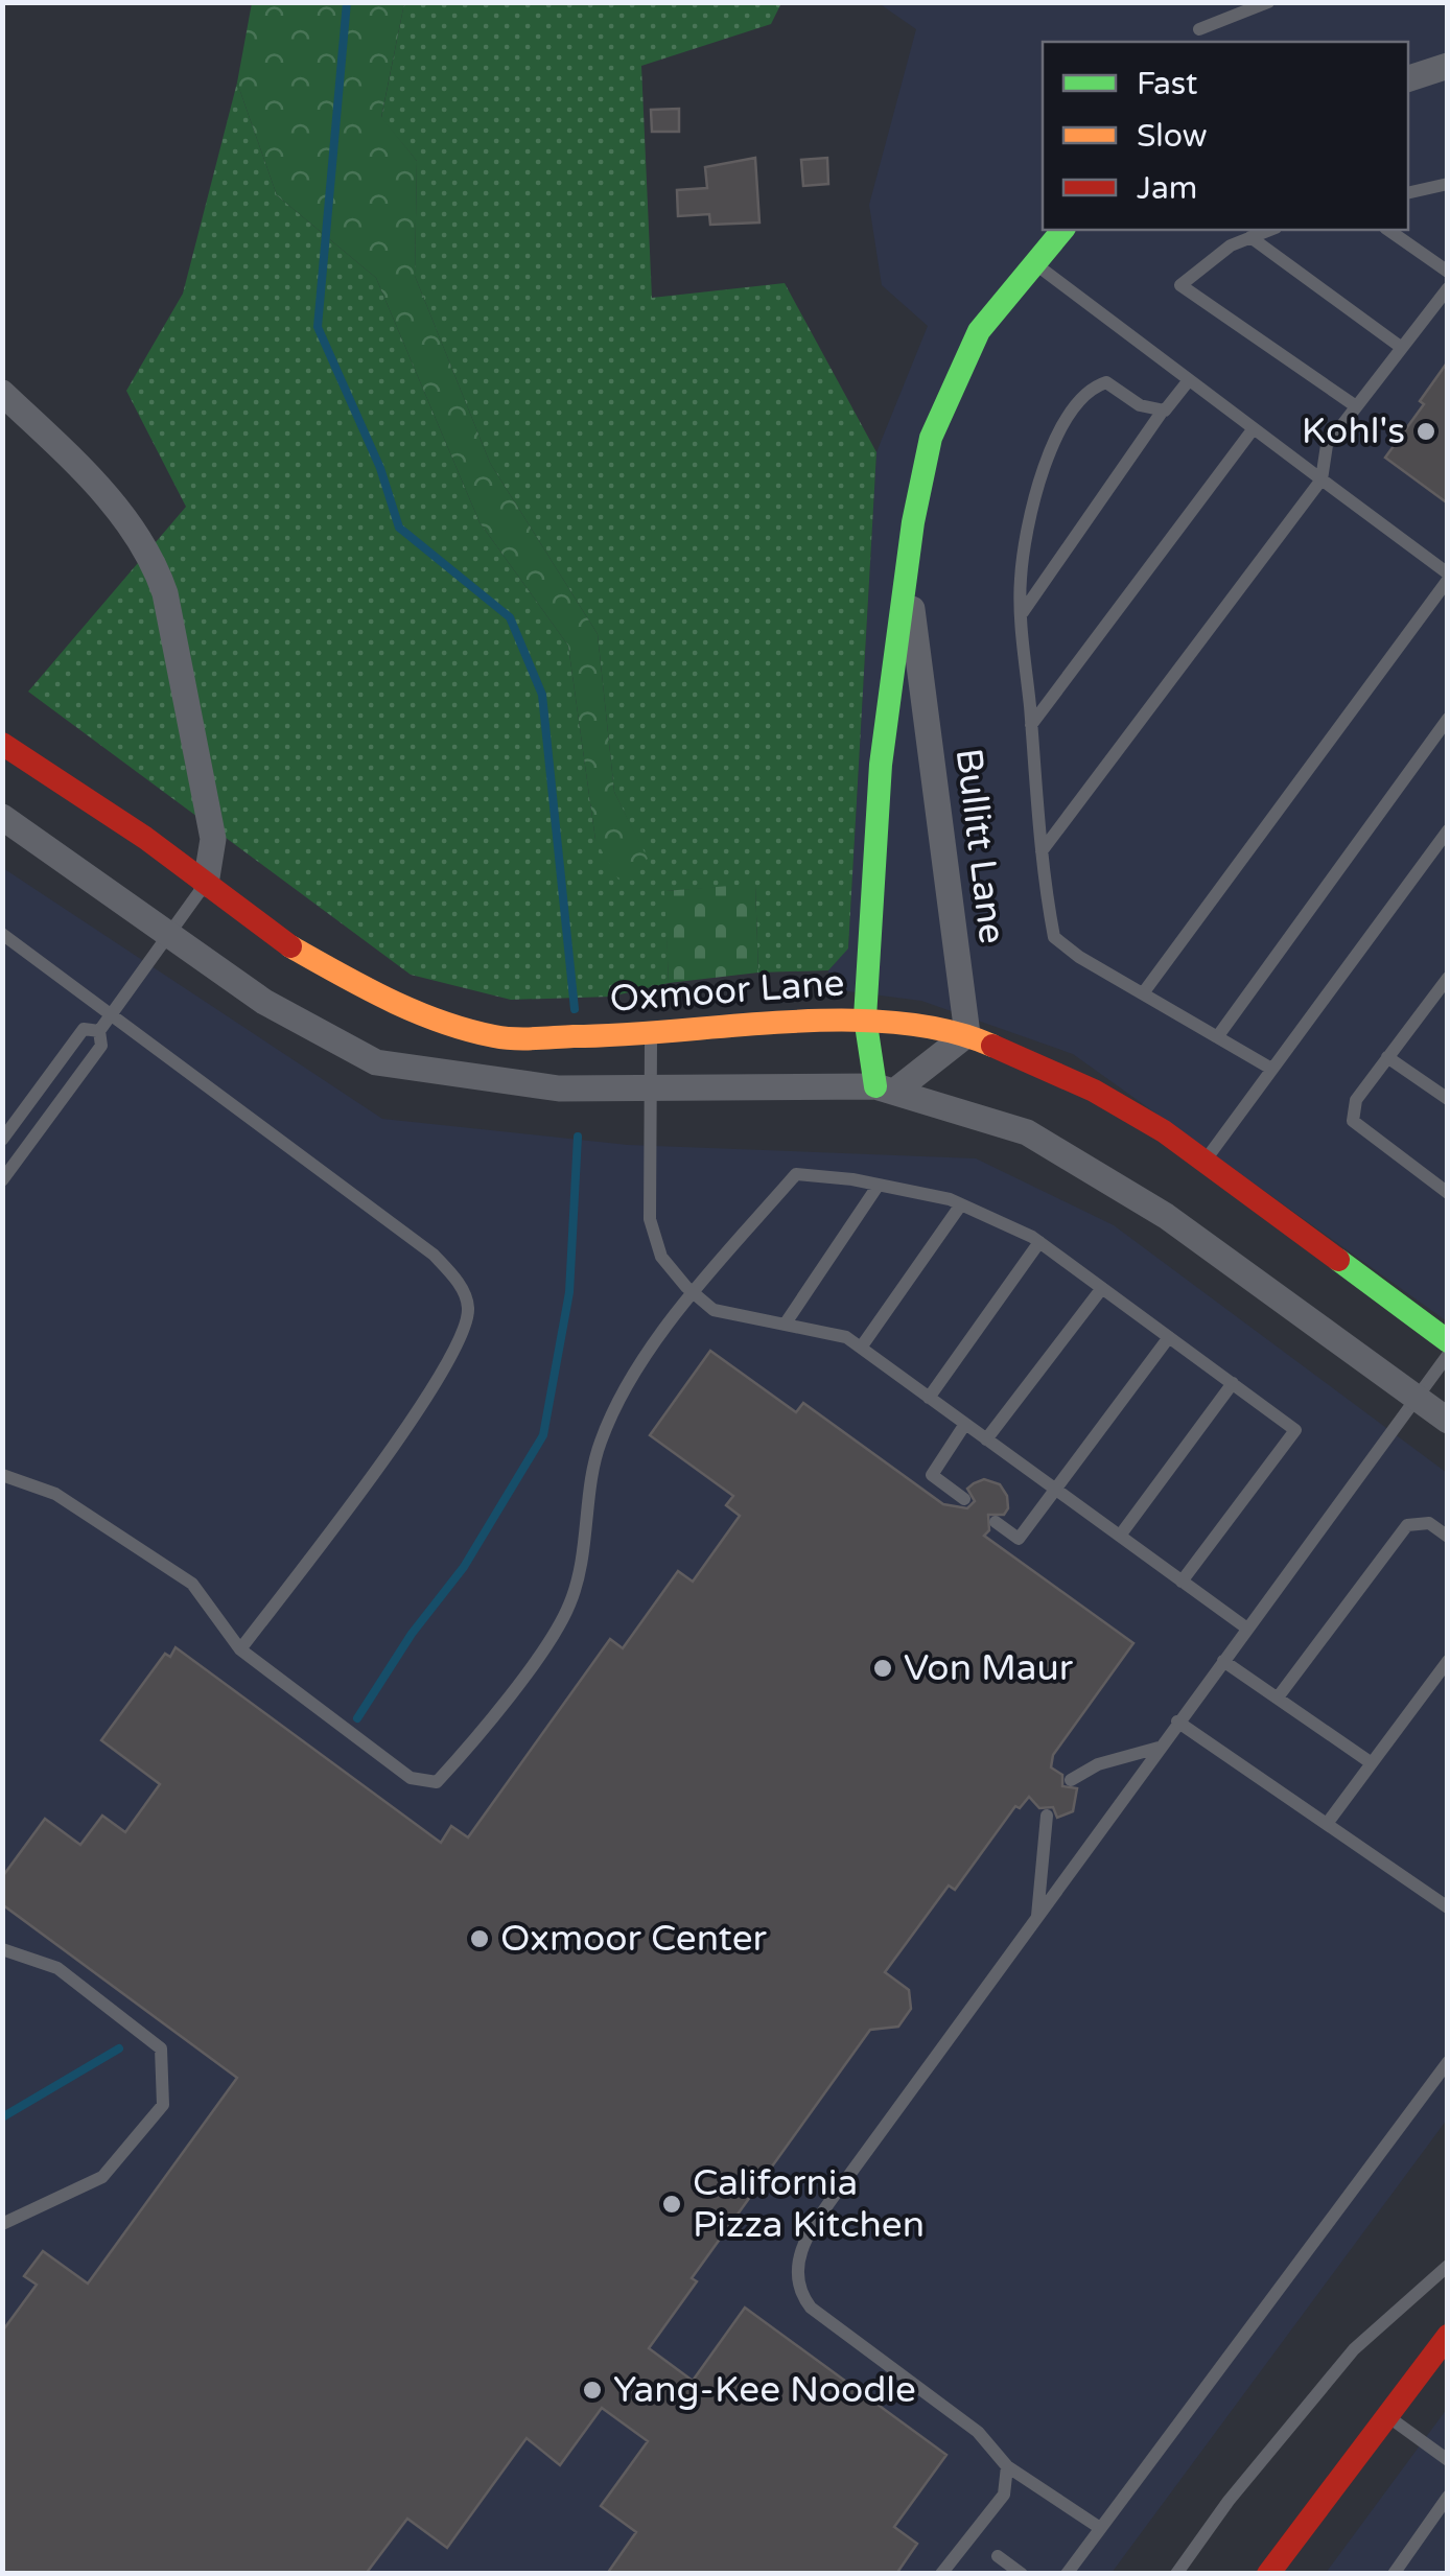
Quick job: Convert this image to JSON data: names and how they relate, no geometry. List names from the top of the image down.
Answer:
{
  "streets": {
    "street": ["Bullitt Lane", "Oxmoor Lane"]
  },
  "crossings": [
    ["Bullitt Lane", "Oxmoor Lane"]
  ],
  "places": [
    "Kohl's",
    "Von Maur",
    "Oxmoor Center",
    "California Pizza Kitchen",
    "Yang-Kee Noodle"
  ],
  "legend": ["Fast", "Slow", "Jam"]
}
